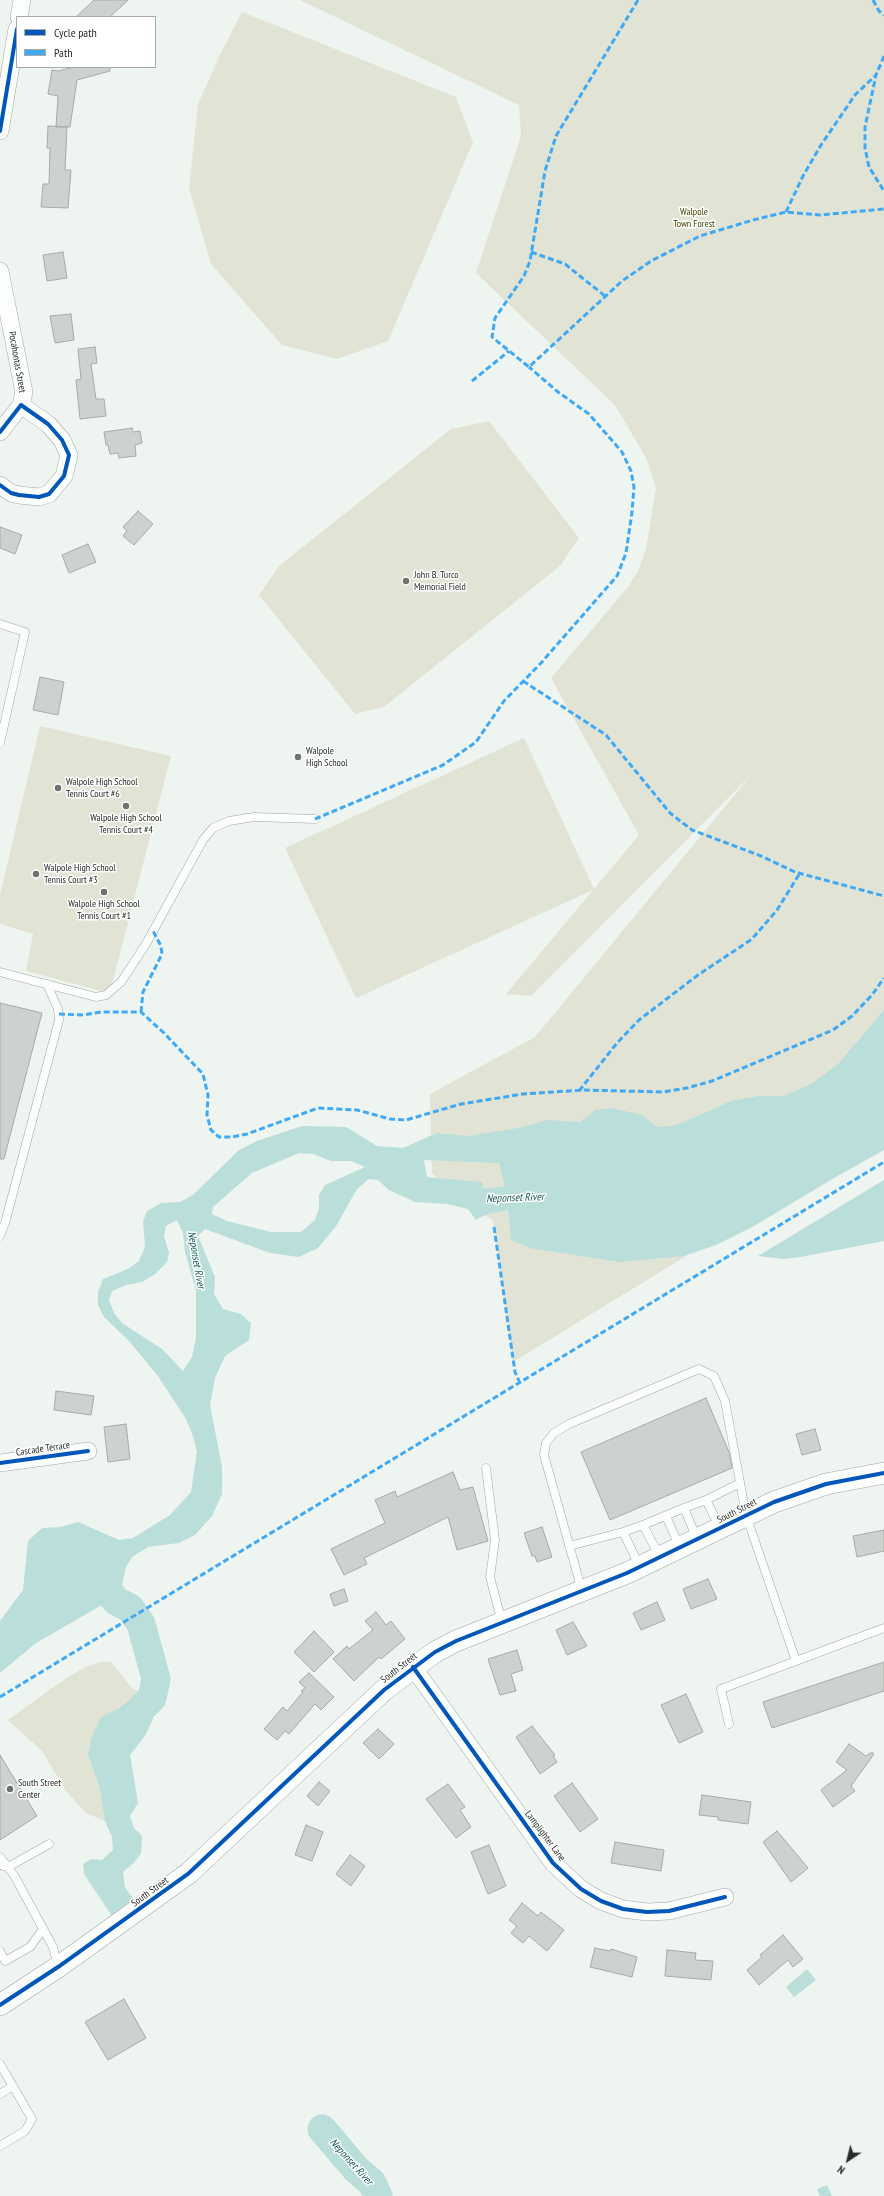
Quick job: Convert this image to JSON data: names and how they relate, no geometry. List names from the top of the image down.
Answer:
{
  "streets": {
    "street": [
      "Pocahontas Street",
      "Cascade Terrace",
      "South Street",
      "Lamplighter Lane"
    ]
  },
  "crossings": [
    ["South Street", "Lamplighter Lane"]
  ],
  "water": ["Neponset River"],
  "parks": ["Walpole Town Forest"],
  "places": [
    "John B. Turco Memorial Field",
    "Walpole High School",
    "Walpole High School Tennis Court #6",
    "Walpole High School Tennis Court #4",
    "Walpole High School Tennis Court #3",
    "Walpole High School Tennis Court #1",
    "South Street Center"
  ],
  "legend": ["Cycle path", "Path"],
  "north": "bottom left"
}
